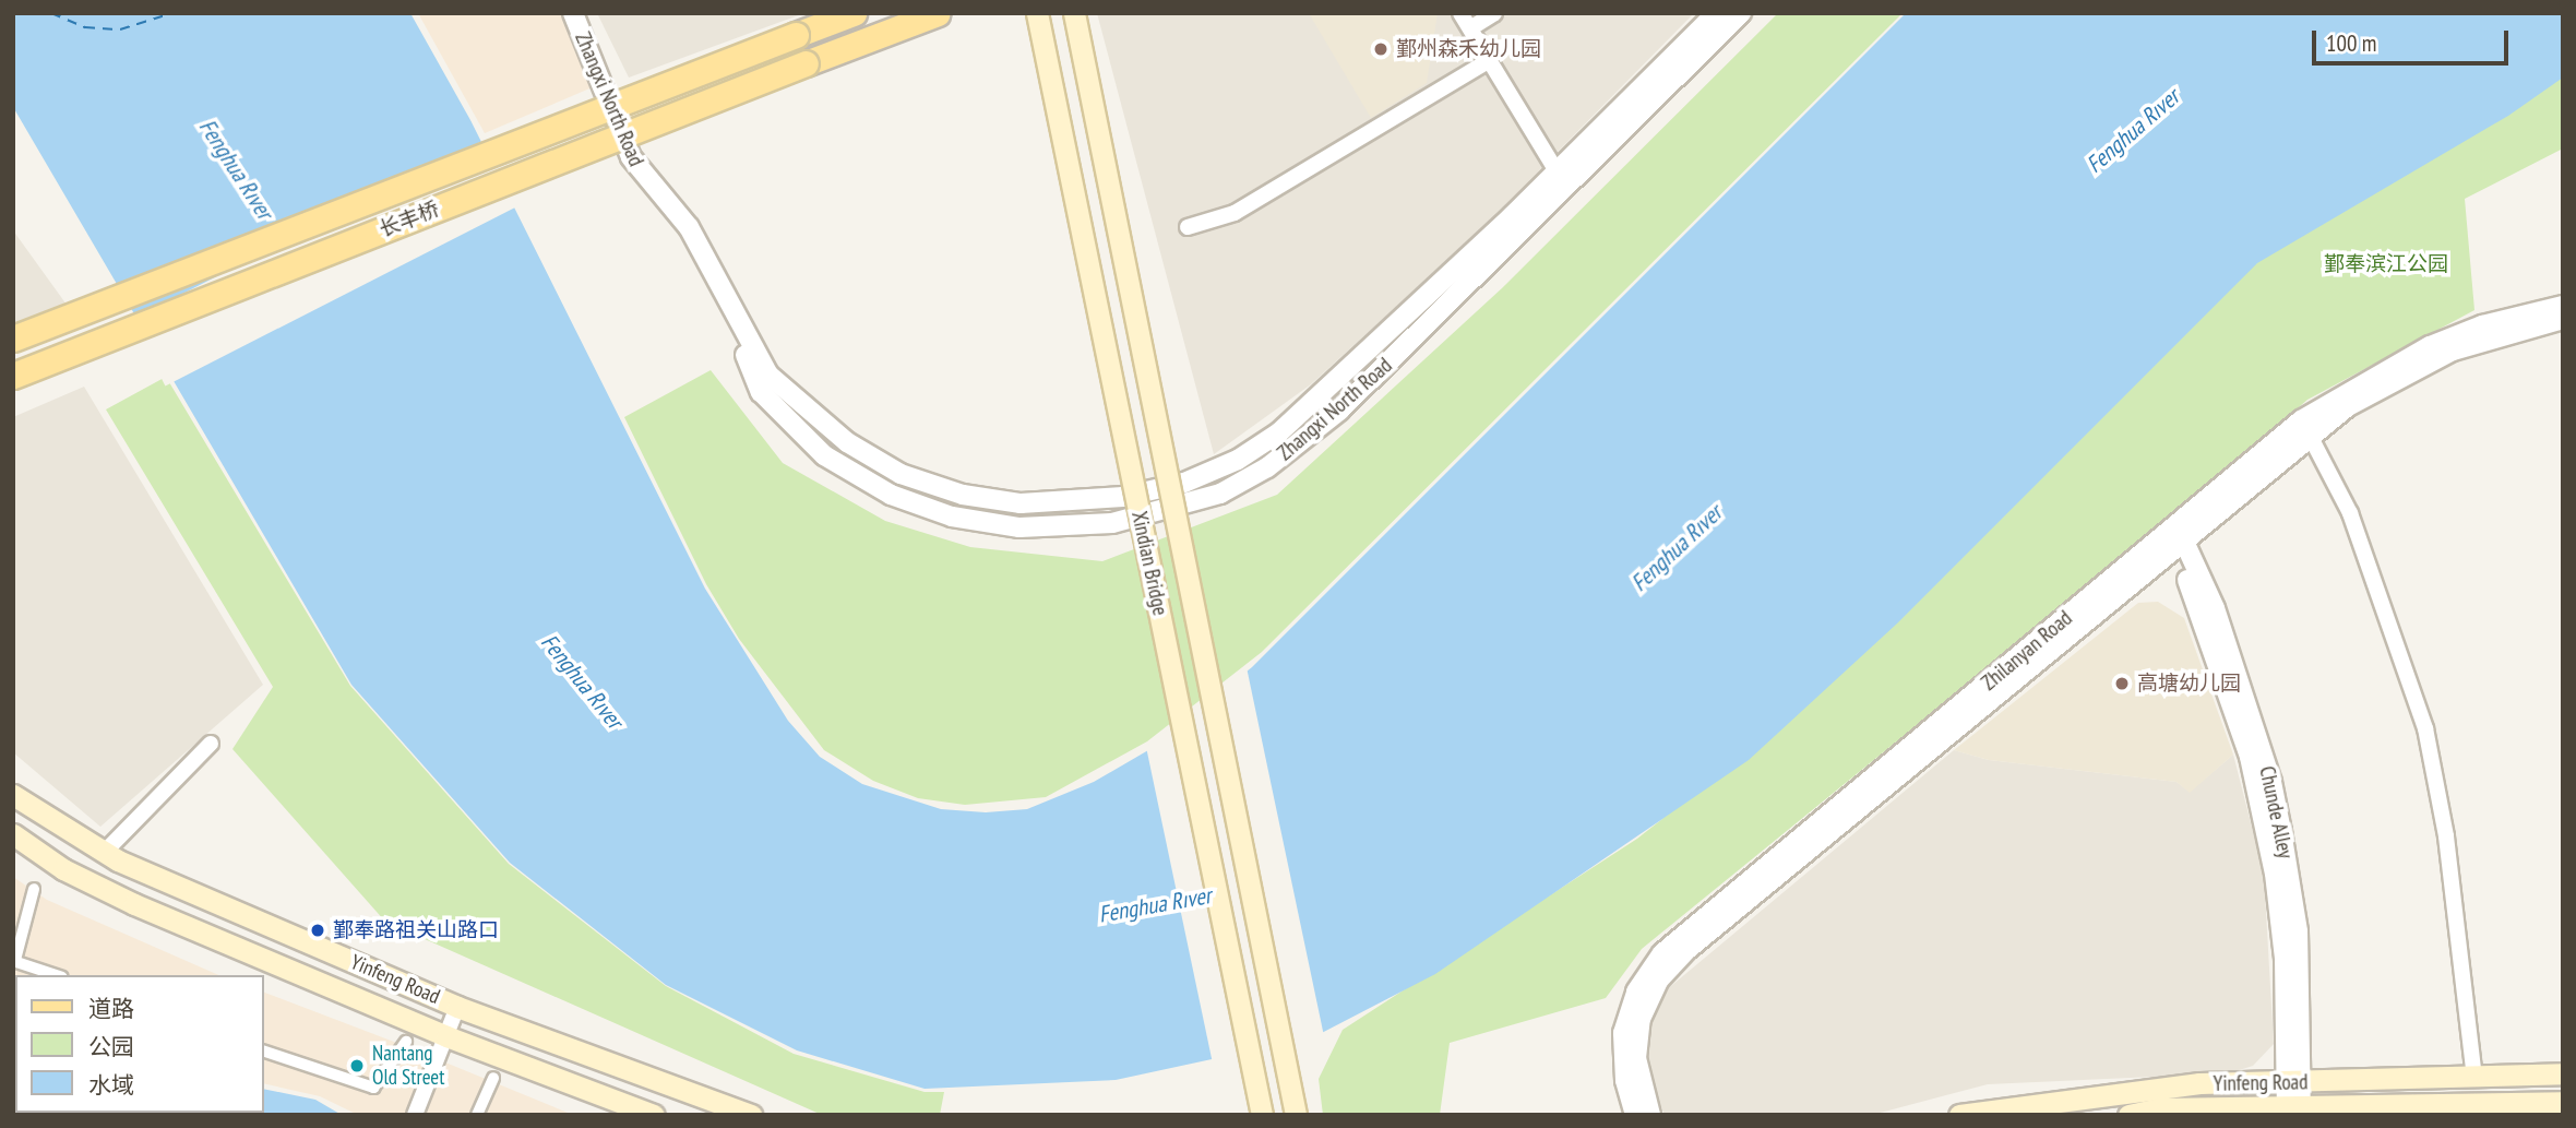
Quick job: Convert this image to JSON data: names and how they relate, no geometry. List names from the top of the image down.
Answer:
{
  "streets": {
    "main road": ["长丰桥", "Xindian Bridge", "Yinfeng Road"],
    "street": ["Zhangxi North Road", "Zhilanyan Road", "Chunde Alley"]
  },
  "crossings": [
    ["Zhilanyan Road", "Chunde Alley"],
    ["Chunde Alley", "Yinfeng Road"]
  ],
  "water": ["Fenghua Rıver"],
  "parks": ["鄞奉滨江公园"],
  "places": [
    "鄞州森禾幼儿园",
    "高塘幼儿园",
    "鄞奉路祖关山路口",
    "Nantang Old Street"
  ],
  "legend": ["道路", "公园", "水域"],
  "scale_bar": "100 m"
}
